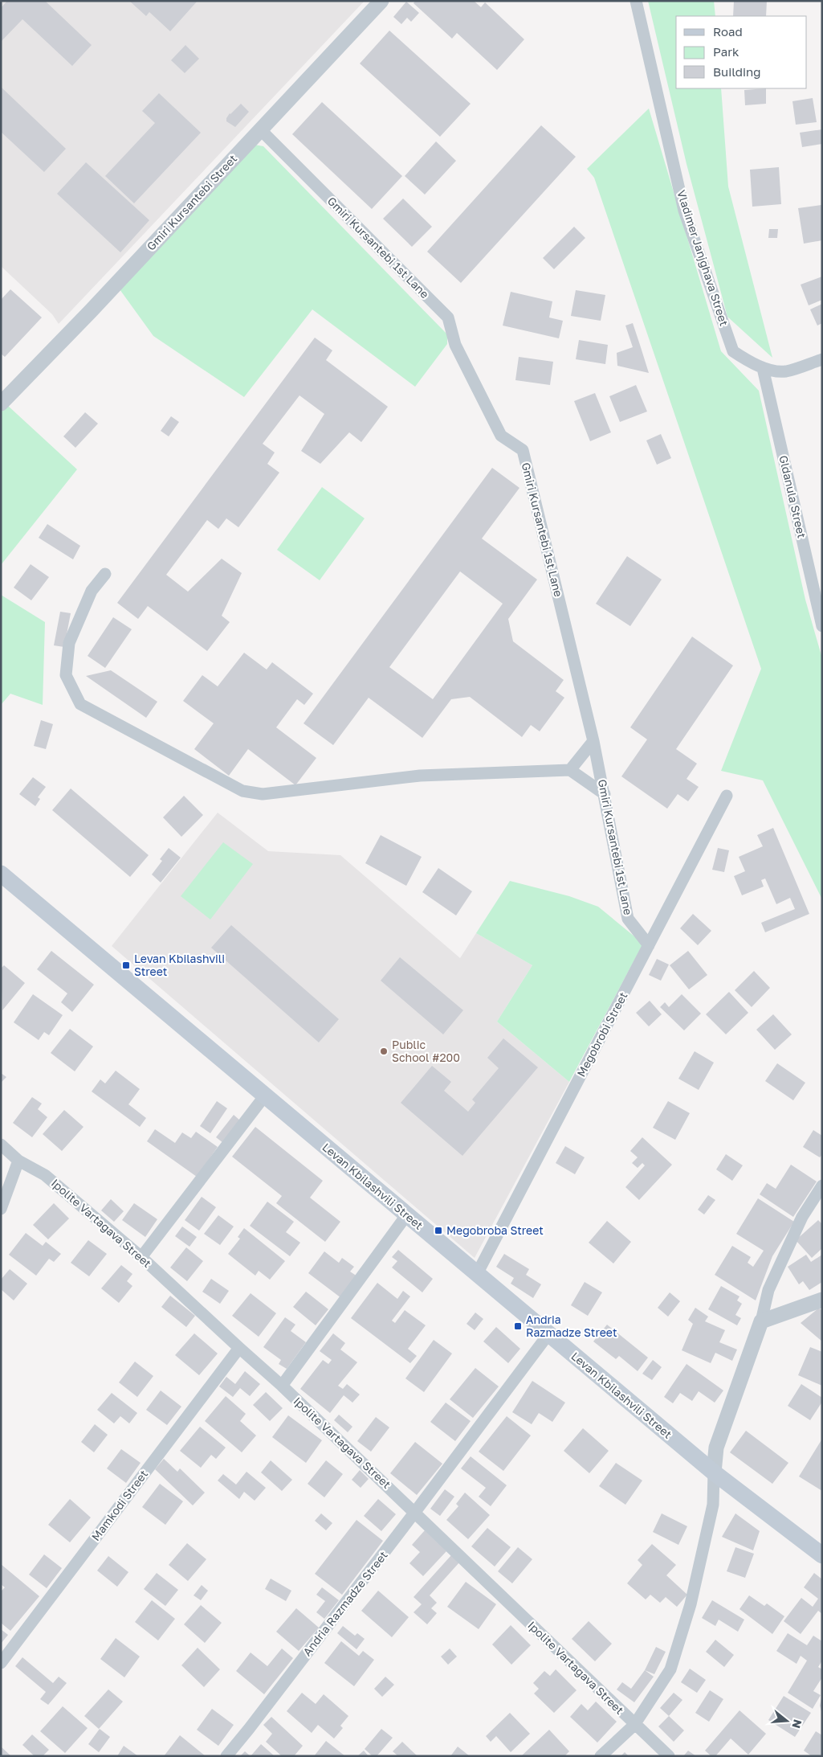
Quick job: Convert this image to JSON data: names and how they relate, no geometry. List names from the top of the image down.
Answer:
{
  "streets": {
    "main road": ["Levan Kbilashvili Street"],
    "street": [
      "Gmiri Kursantebi Street",
      "Gmiri Kursantebi 1st Lane",
      "Vladimer Janjghava Street",
      "Gldanula Street",
      "Megobrobi Street",
      "Ipolite Vartagava Street",
      "Mamkodi Street",
      "Andria Razmadze Street"
    ]
  },
  "crossings": [
    ["Gmiri Kursantebi Street", "Gmiri Kursantebi 1st Lane"],
    ["Gmiri Kursantebi 1st Lane", "Megobrobi Street"],
    ["Vladimer Janjghava Street", "Gldanula Street"],
    ["Megobrobi Street", "Levan Kbilashvili Street"],
    ["Levan Kbilashvili Street", "Andria Razmadze Street"],
    ["Ipolite Vartagava Street", "Mamkodi Street"],
    ["Ipolite Vartagava Street", "Andria Razmadze Street"]
  ],
  "places": {
    "transit": ["Levan Kbilashvili Street", "Megobroba Street", "Andria Razmadze Street"],
    "other": ["Public School #200"]
  },
  "legend": ["Road", "Park", "Building"],
  "north": "right"
}
